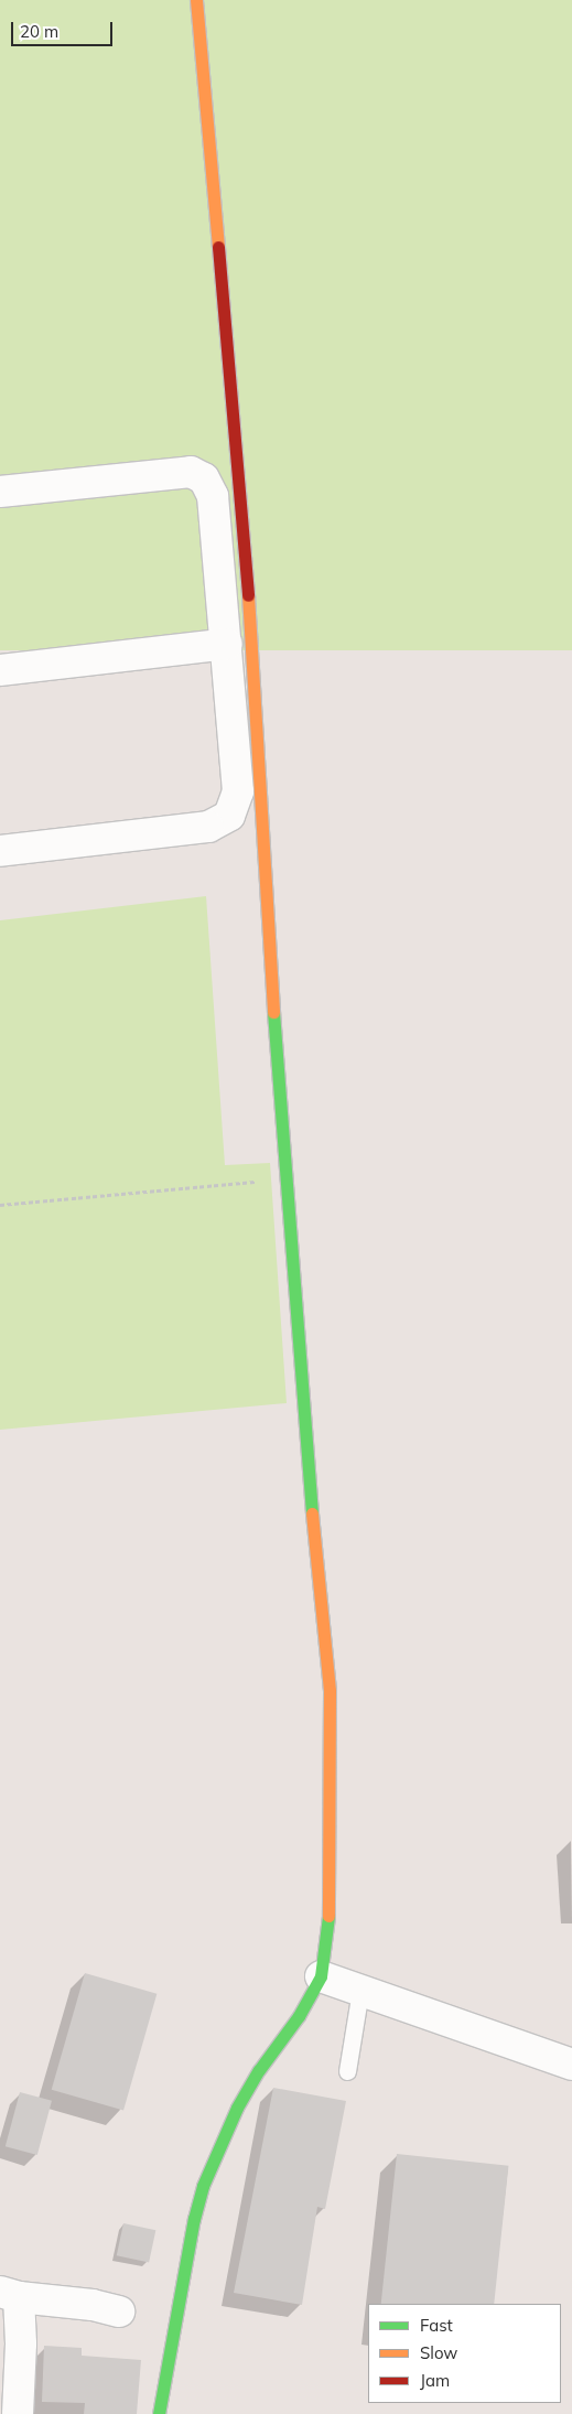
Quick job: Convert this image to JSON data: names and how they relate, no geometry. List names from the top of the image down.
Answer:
{
  "legend": ["Fast", "Slow", "Jam"],
  "scale_bar": "20 m"
}
